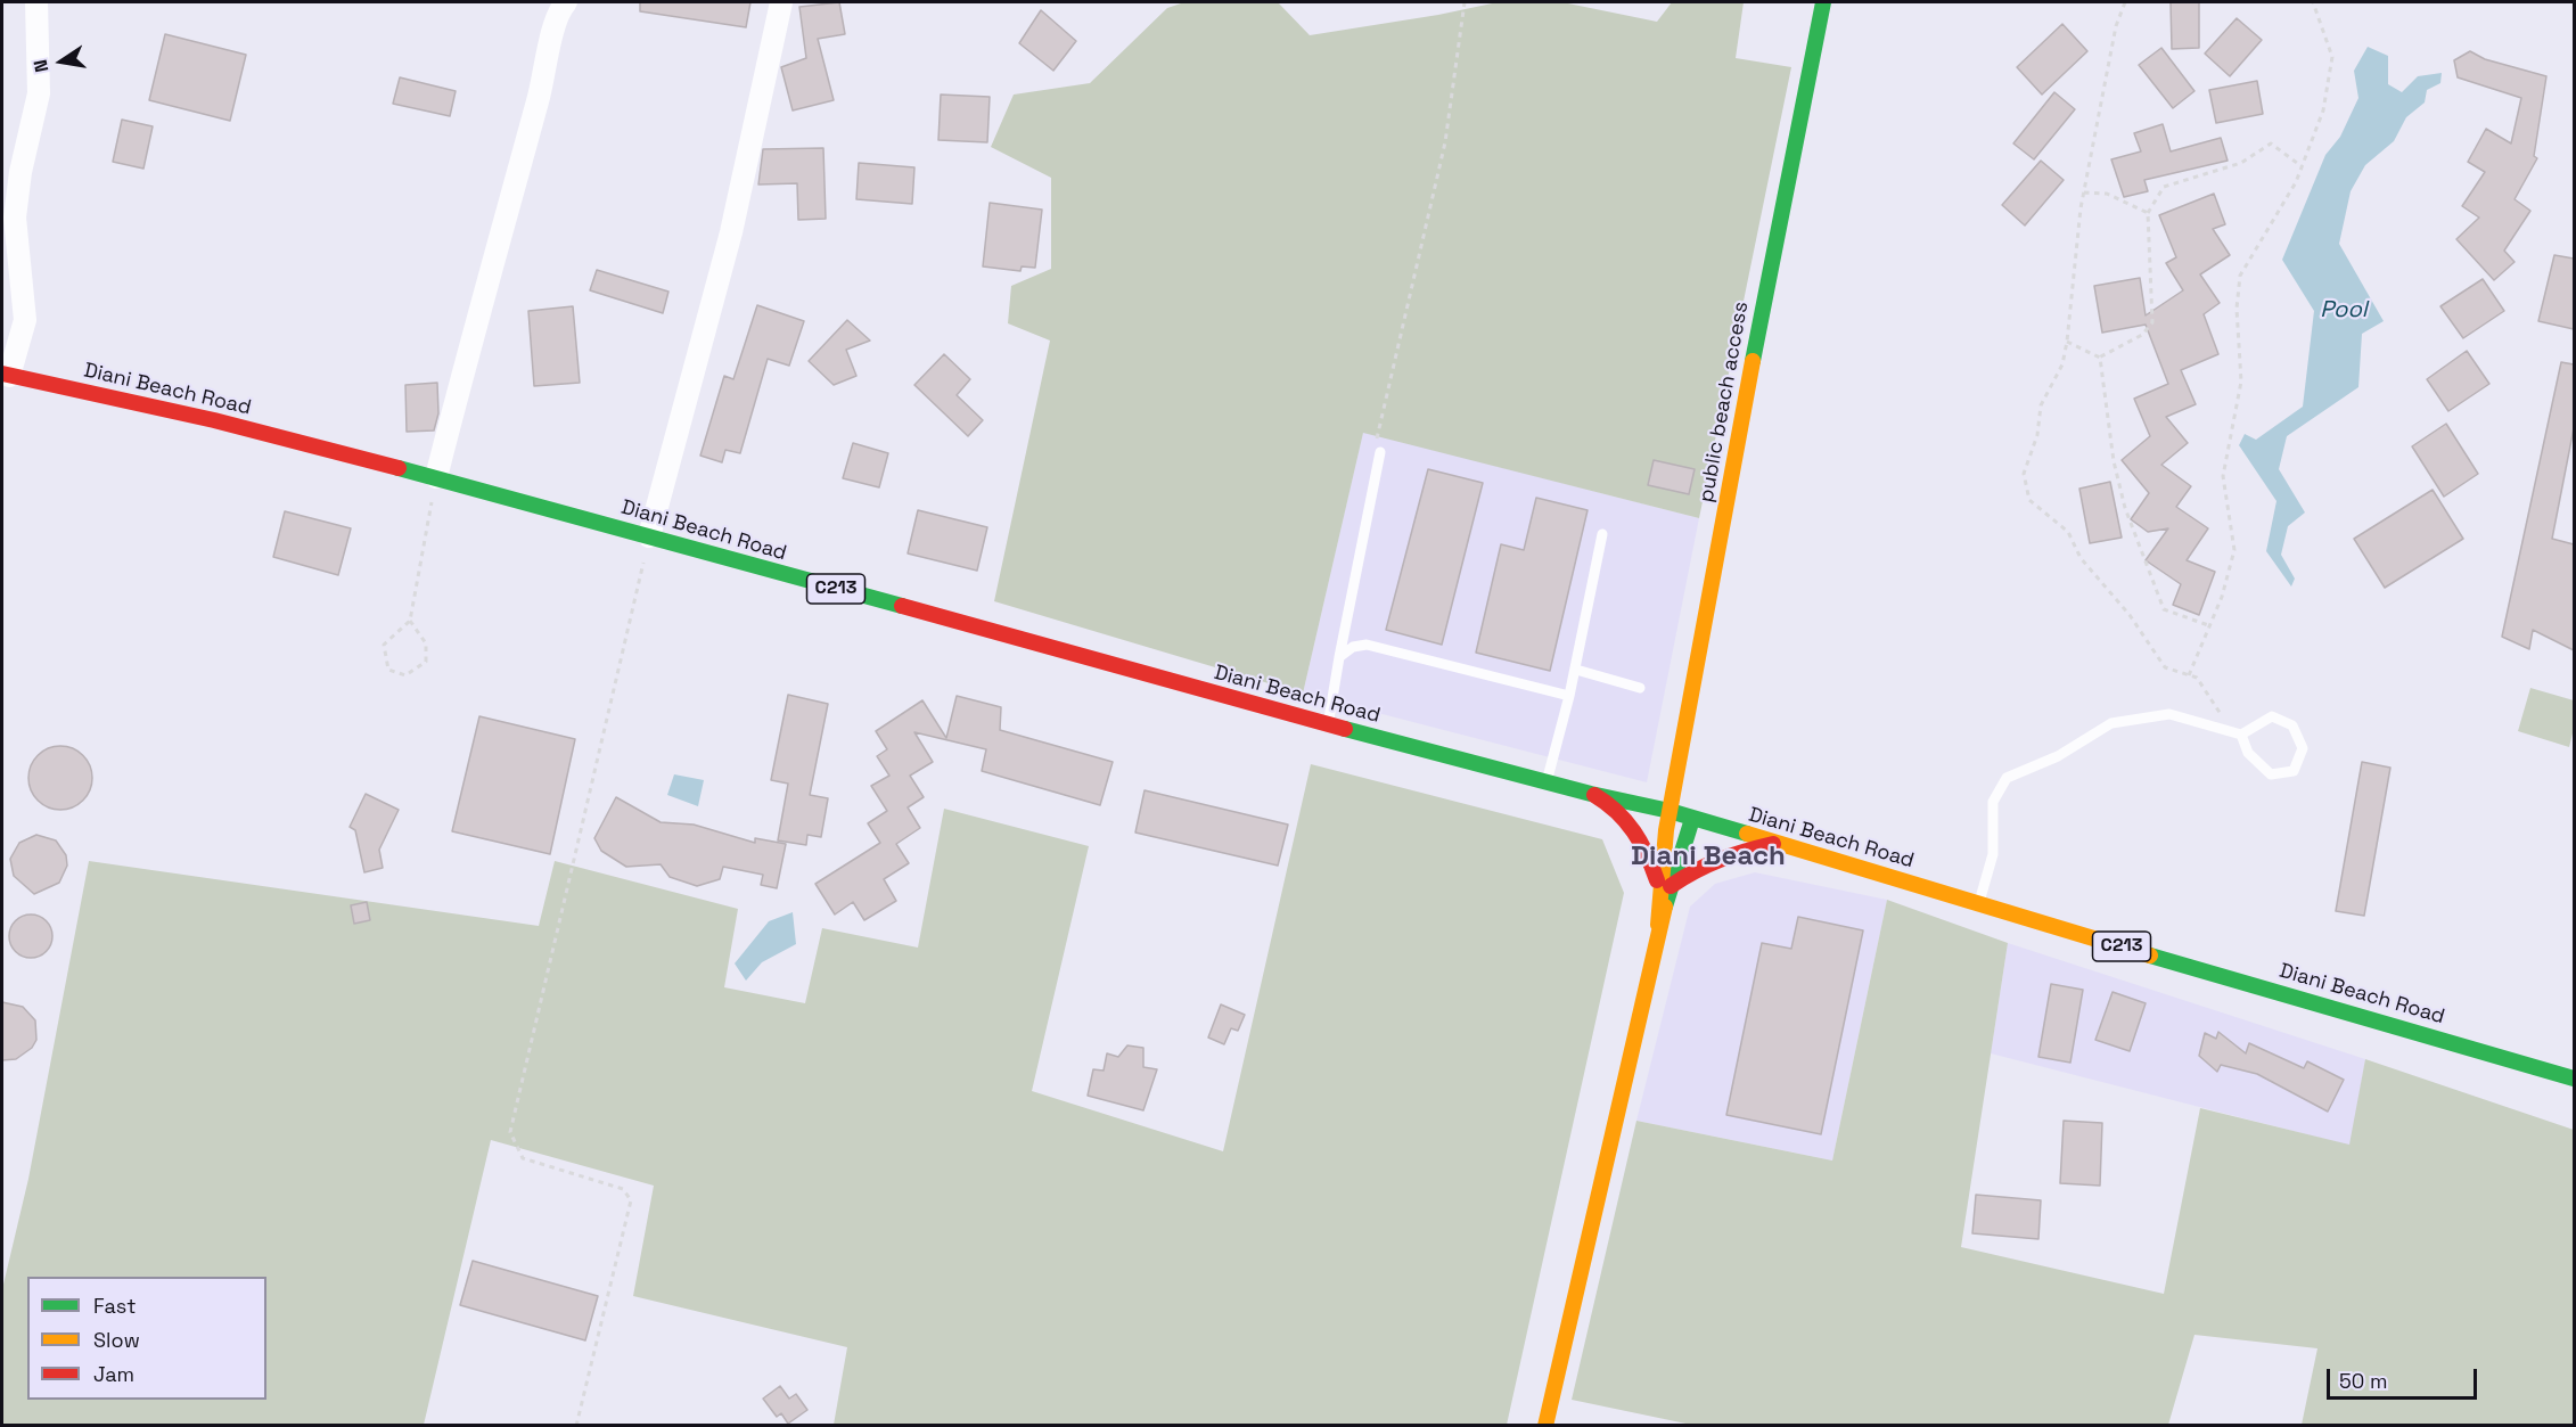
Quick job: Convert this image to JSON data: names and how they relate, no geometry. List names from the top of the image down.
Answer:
{
  "streets": {
    "main road": ["Diani Beach Road", "public beach access", "C213"]
  },
  "crossings": [
    ["Diani Beach Road", "public beach access"]
  ],
  "districts": ["Diani Beach"],
  "water": ["Pool"],
  "legend": ["Fast", "Slow", "Jam"],
  "scale_bar": "50 m",
  "north": "left"
}
